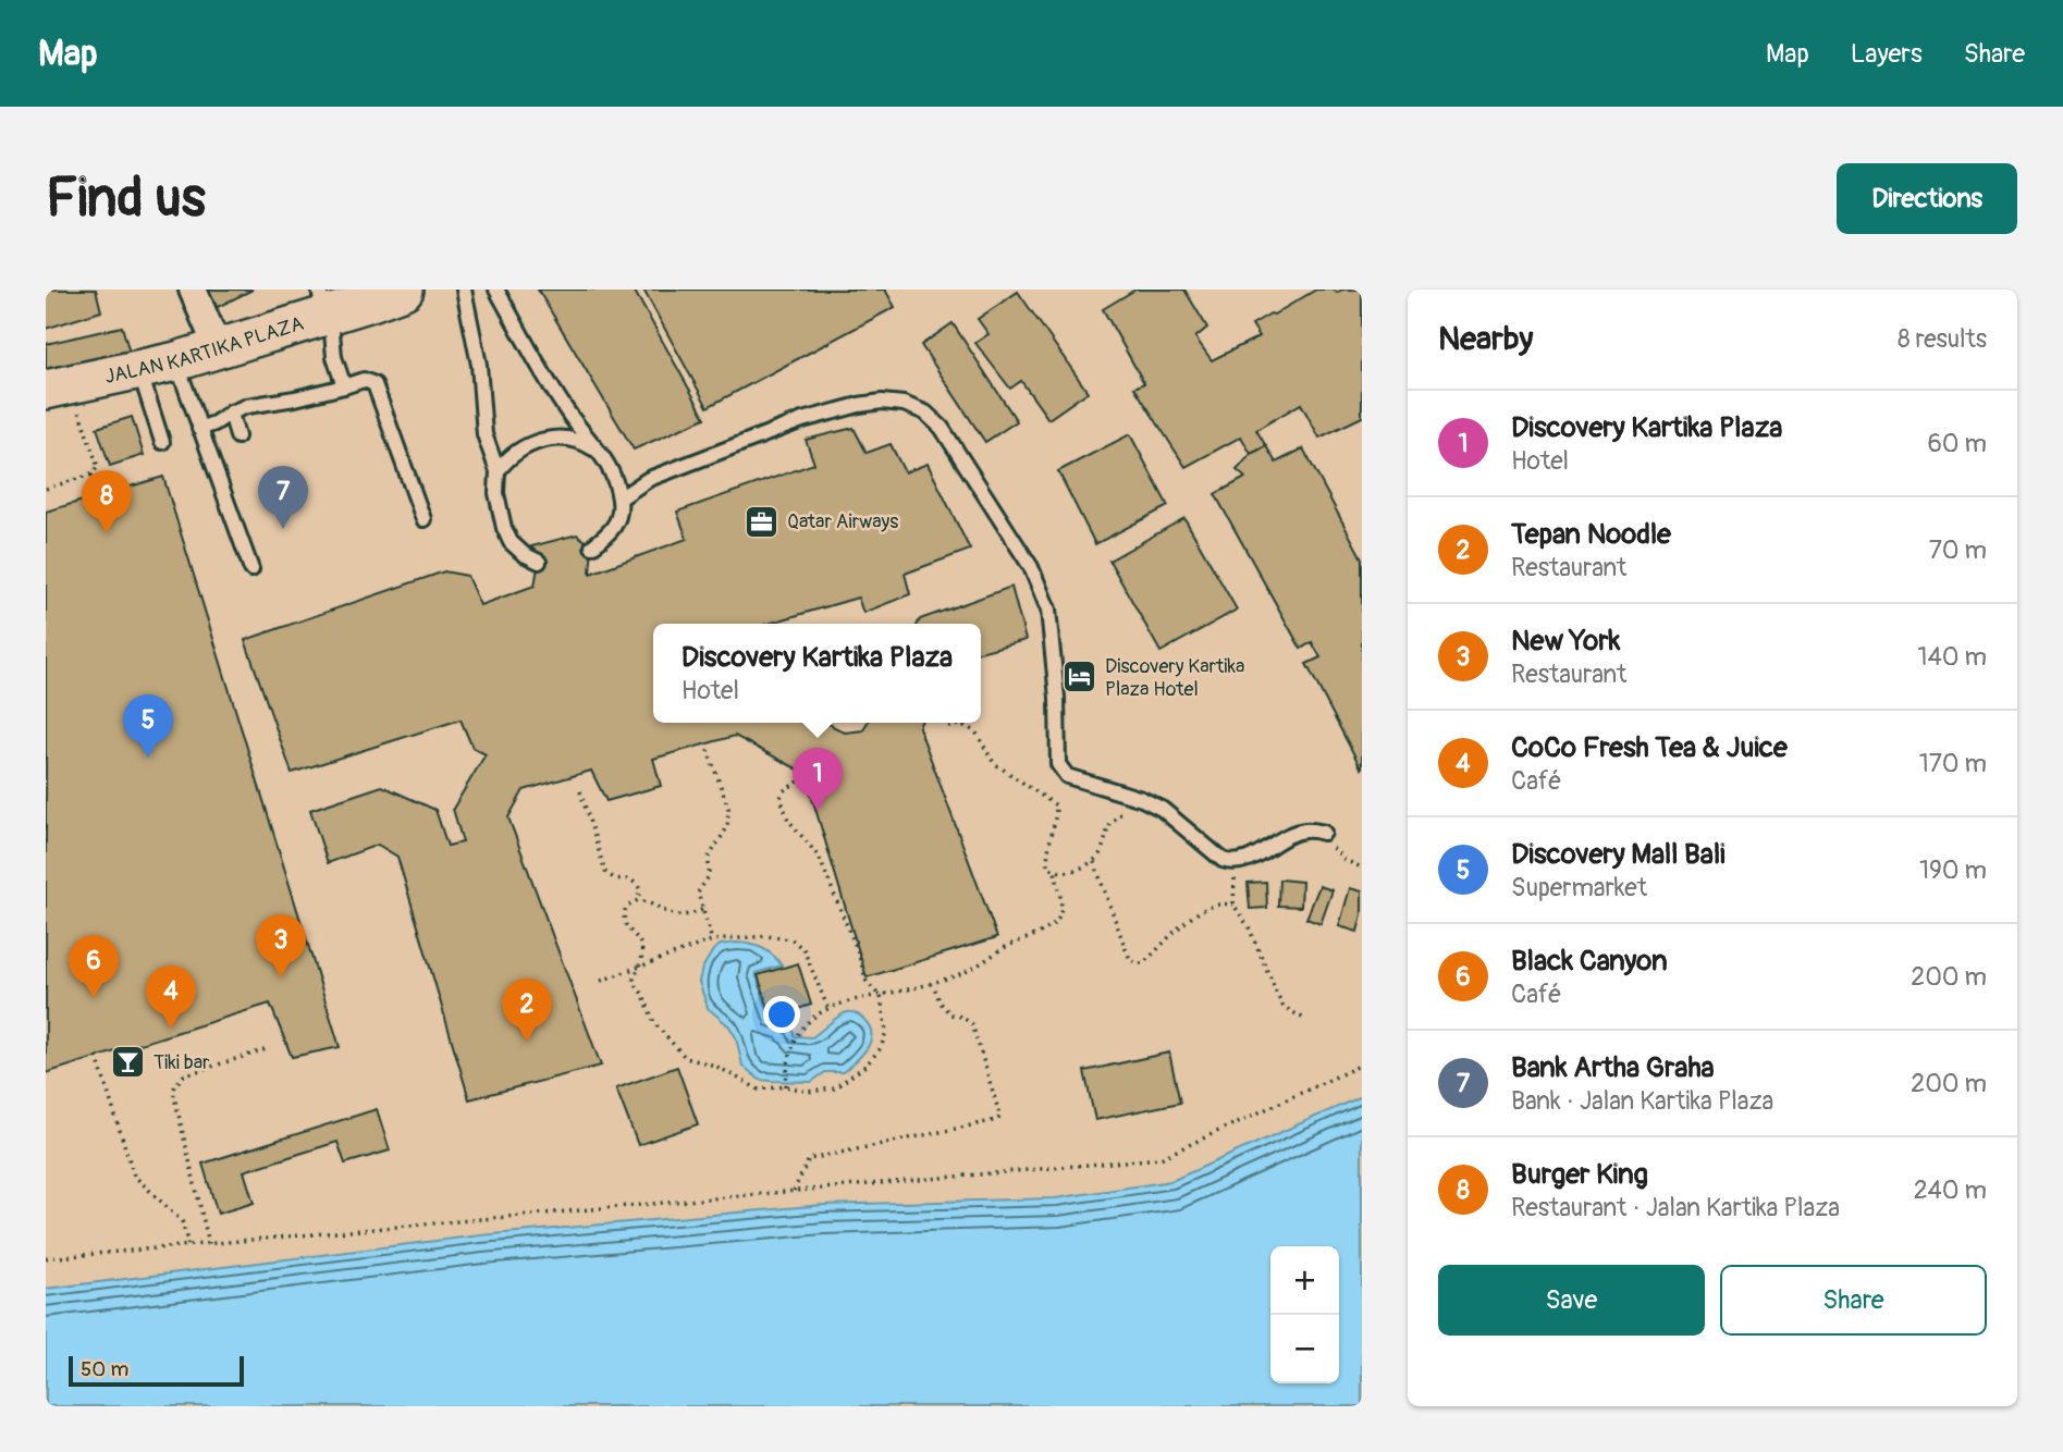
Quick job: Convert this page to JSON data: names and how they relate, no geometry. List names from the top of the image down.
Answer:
{
  "streets": {
    "main road": ["JALAN KARTIKA PLAZA"]
  },
  "places": {
    "office": ["Qatar Airways"],
    "hotel": ["Discovery Kartika Plaza Hotel"],
    "bar": ["Tiki bar"]
  },
  "scale_bar": "50 m",
  "page": {
    "header": "Map",
    "nav": ["Map", "Layers", "Share"],
    "buttons": [
      "Directions",
      ["Save", "Share"]
    ],
    "title": "Find us",
    "heading": ["Nearby", "8 results"],
    "list": [
      {
        "mark": "1",
        "name": "Discovery Kartika Plaza",
        "note": "Hotel",
        "value": "60 m"
      },
      {
        "mark": "2",
        "name": "Tepan Noodle",
        "note": "Restaurant",
        "value": "70 m"
      },
      {
        "mark": "3",
        "name": "New York",
        "note": "Restaurant",
        "value": "140 m"
      },
      {
        "mark": "4",
        "name": "CoCo Fresh Tea & Juice",
        "note": "Café",
        "value": "170 m"
      },
      {
        "mark": "5",
        "name": "Discovery Mall Bali",
        "note": "Supermarket",
        "value": "190 m"
      },
      {
        "mark": "6",
        "name": "Black Canyon",
        "note": "Café",
        "value": "200 m"
      },
      {
        "mark": "7",
        "name": "Bank Artha Graha",
        "note": "Bank · Jalan Kartika Plaza",
        "value": "200 m"
      },
      {
        "mark": "8",
        "name": "Burger King",
        "note": "Restaurant · Jalan Kartika Plaza",
        "value": "240 m"
      }
    ],
    "pins": [
      "7",
      "8",
      "5",
      "1",
      "3",
      "6",
      "4",
      "2"
    ],
    "popup": ["Discovery Kartika Plaza", "Hotel"],
    "map_buttons": ["+", "−"],
    "scale": "50 m"
  }
}
